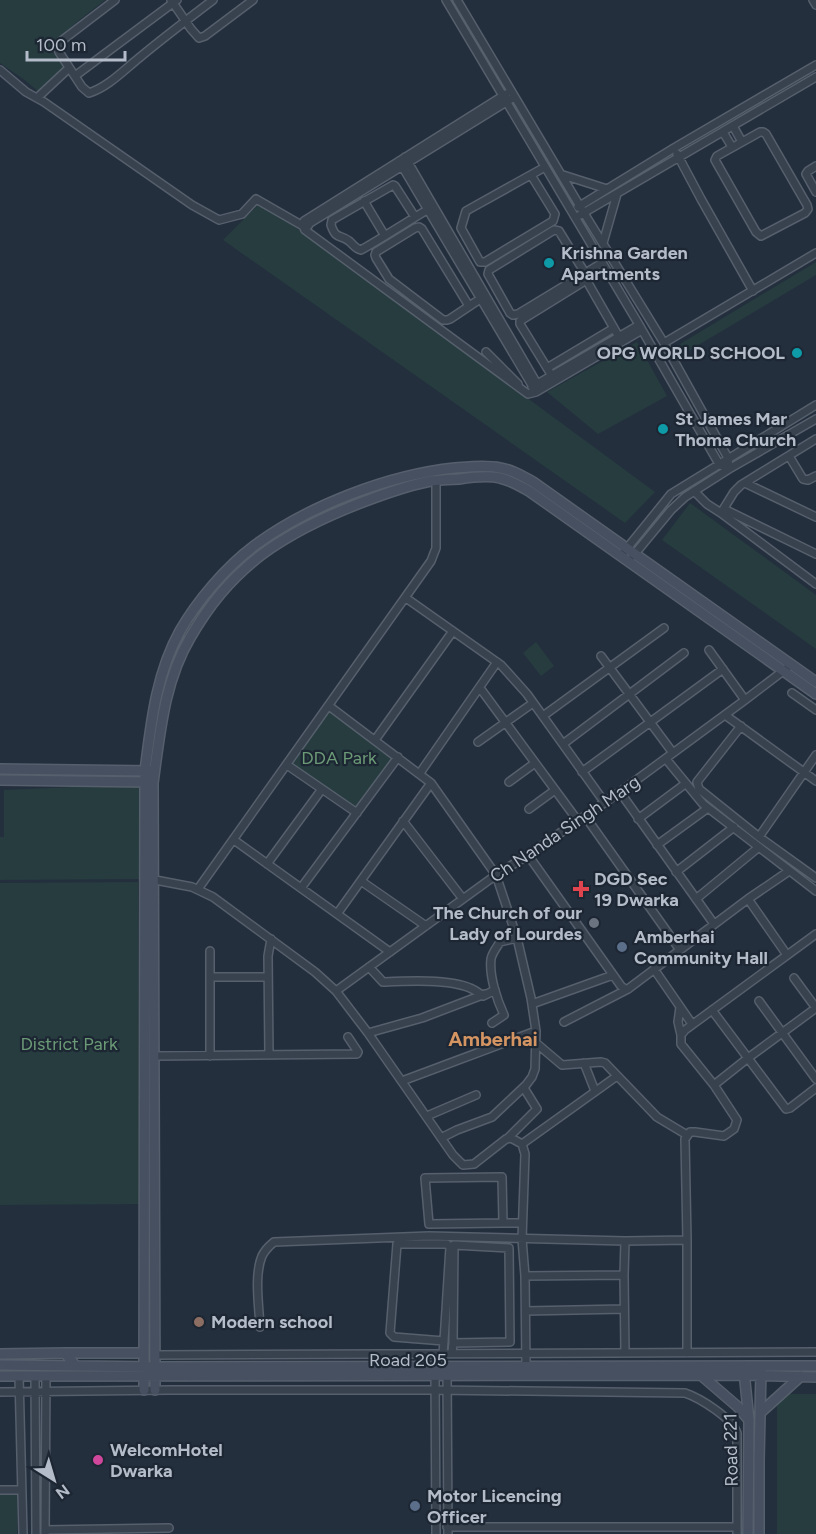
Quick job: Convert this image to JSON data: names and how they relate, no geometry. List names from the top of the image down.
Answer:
{
  "streets": {
    "street": ["Ch Nanda Singh Marg", "Road 205", "Road 221"]
  },
  "crossings": [
    ["Road 205", "Road 221"]
  ],
  "districts": ["Amberhai"],
  "parks": ["DDA Park", "District Park"],
  "places": {
    "other": [
      "Krishna Garden Apartments",
      "OPG WORLD SCHOOL",
      "St James Mar Thoma Church",
      "The Church of our Lady of Lourdes",
      "Amberhai Community Hall",
      "Modern school",
      "WelcomHotel Dwarka",
      "Motor Licencing Officer"
    ],
    "health": ["DGD Sec 19 Dwarka"]
  },
  "scale_bar": "100 m",
  "north": "bottom right"
}
